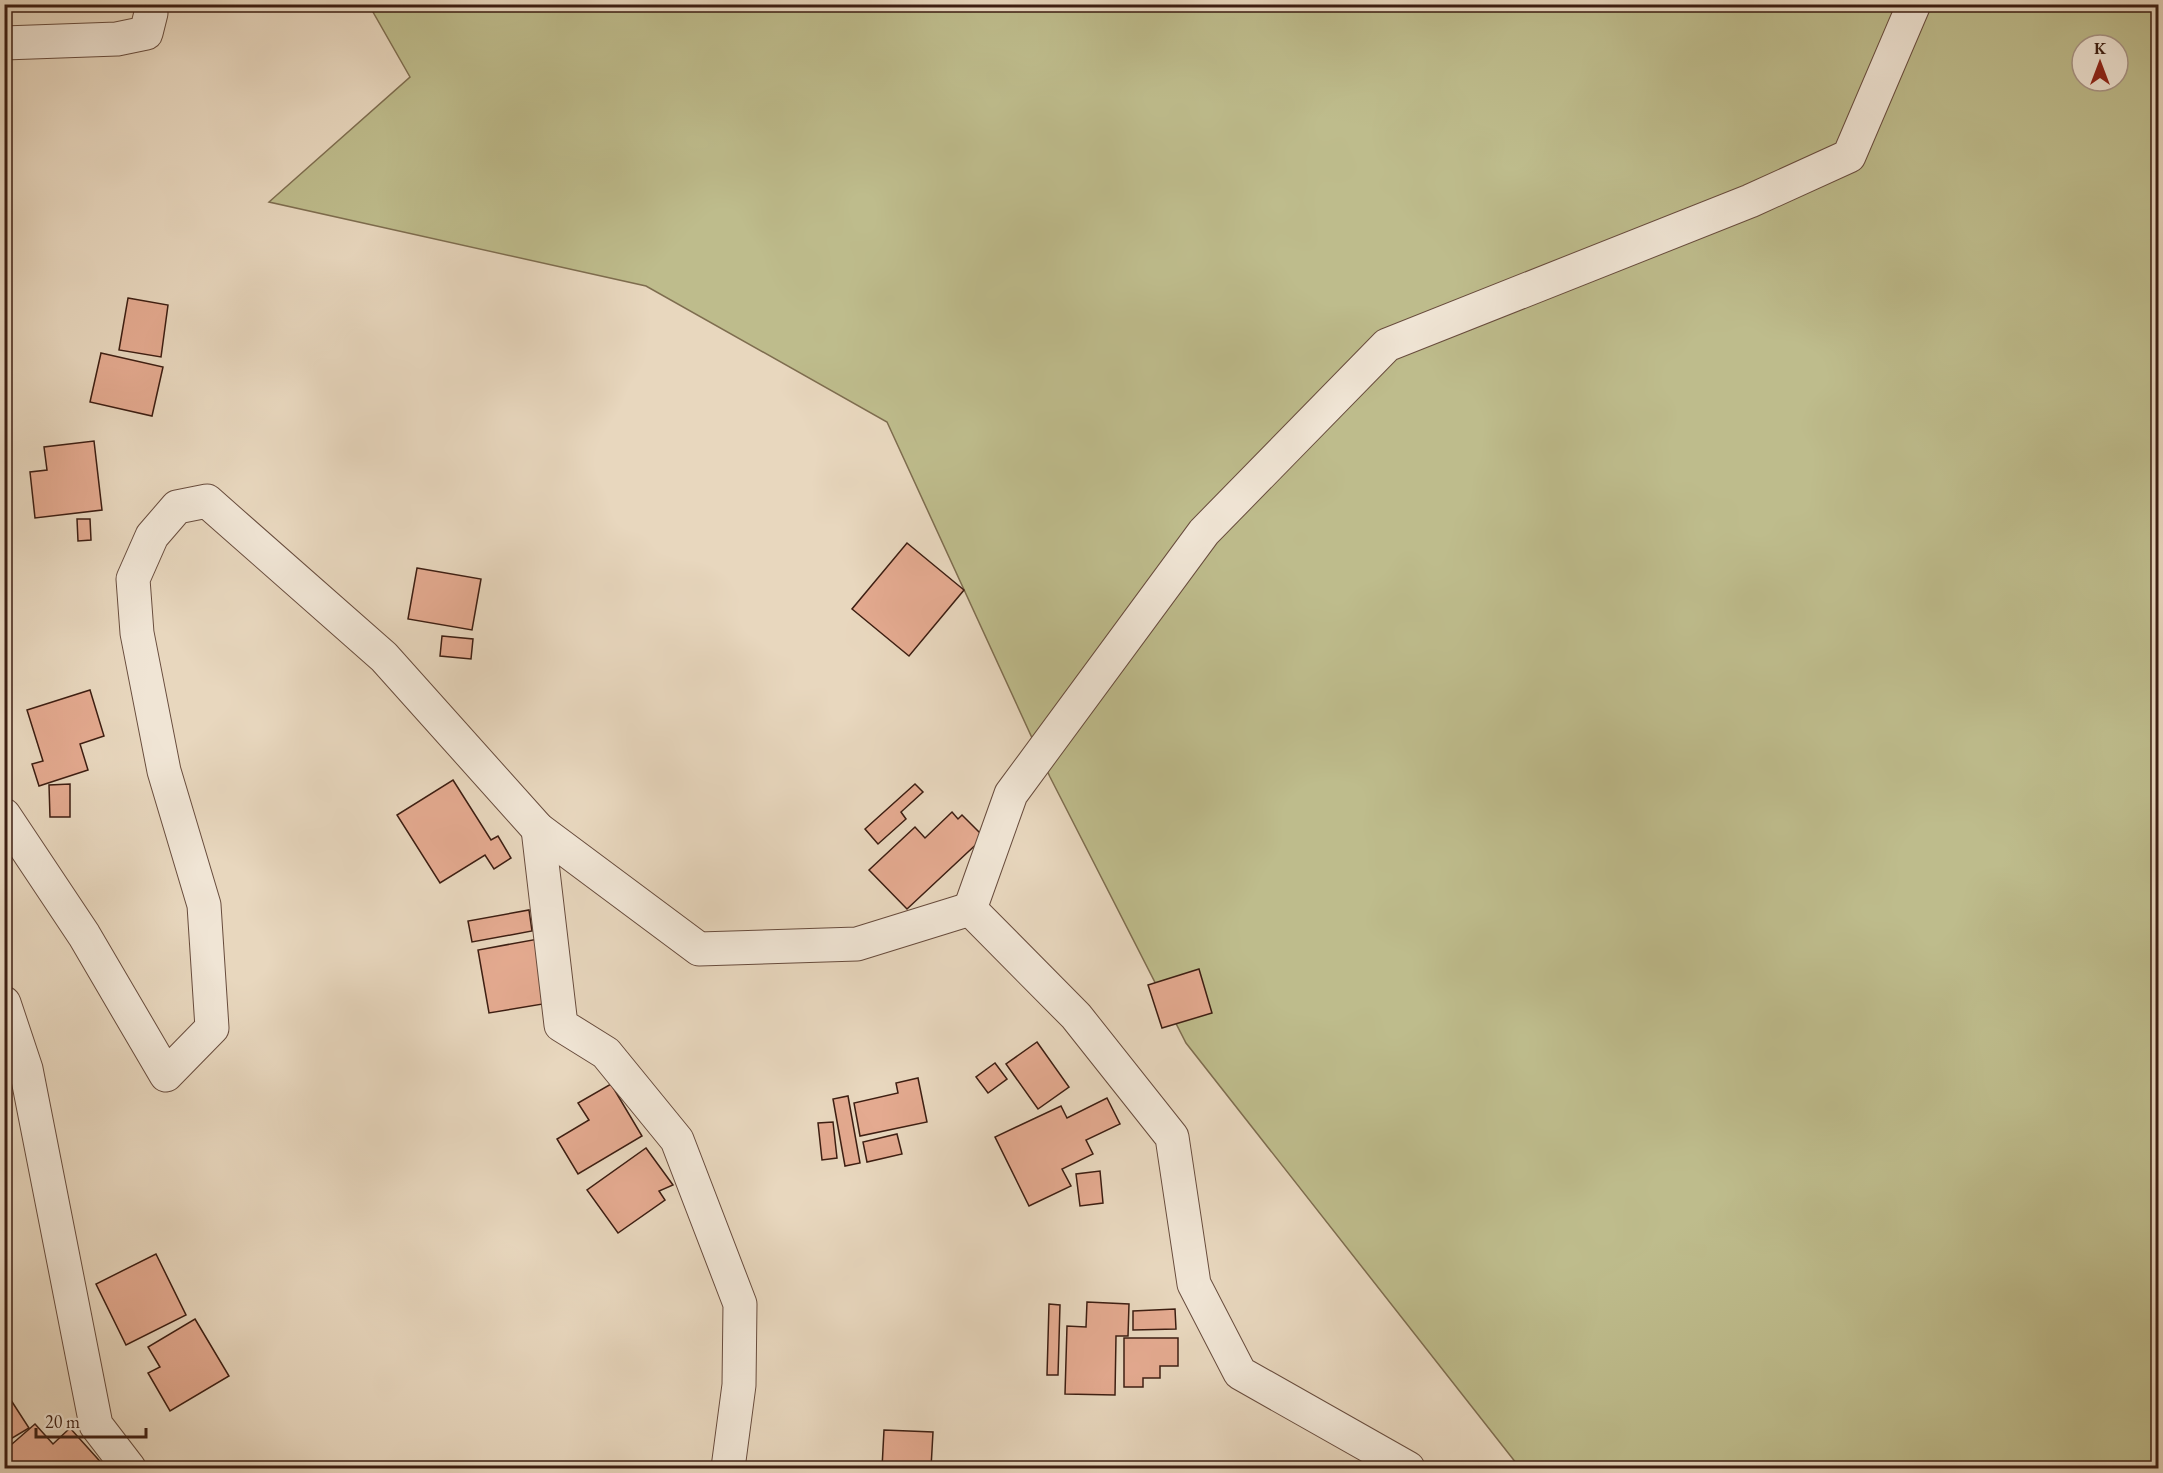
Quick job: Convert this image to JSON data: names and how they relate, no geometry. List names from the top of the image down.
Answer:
{
  "scale_bar": "20 m",
  "north": "top"
}
